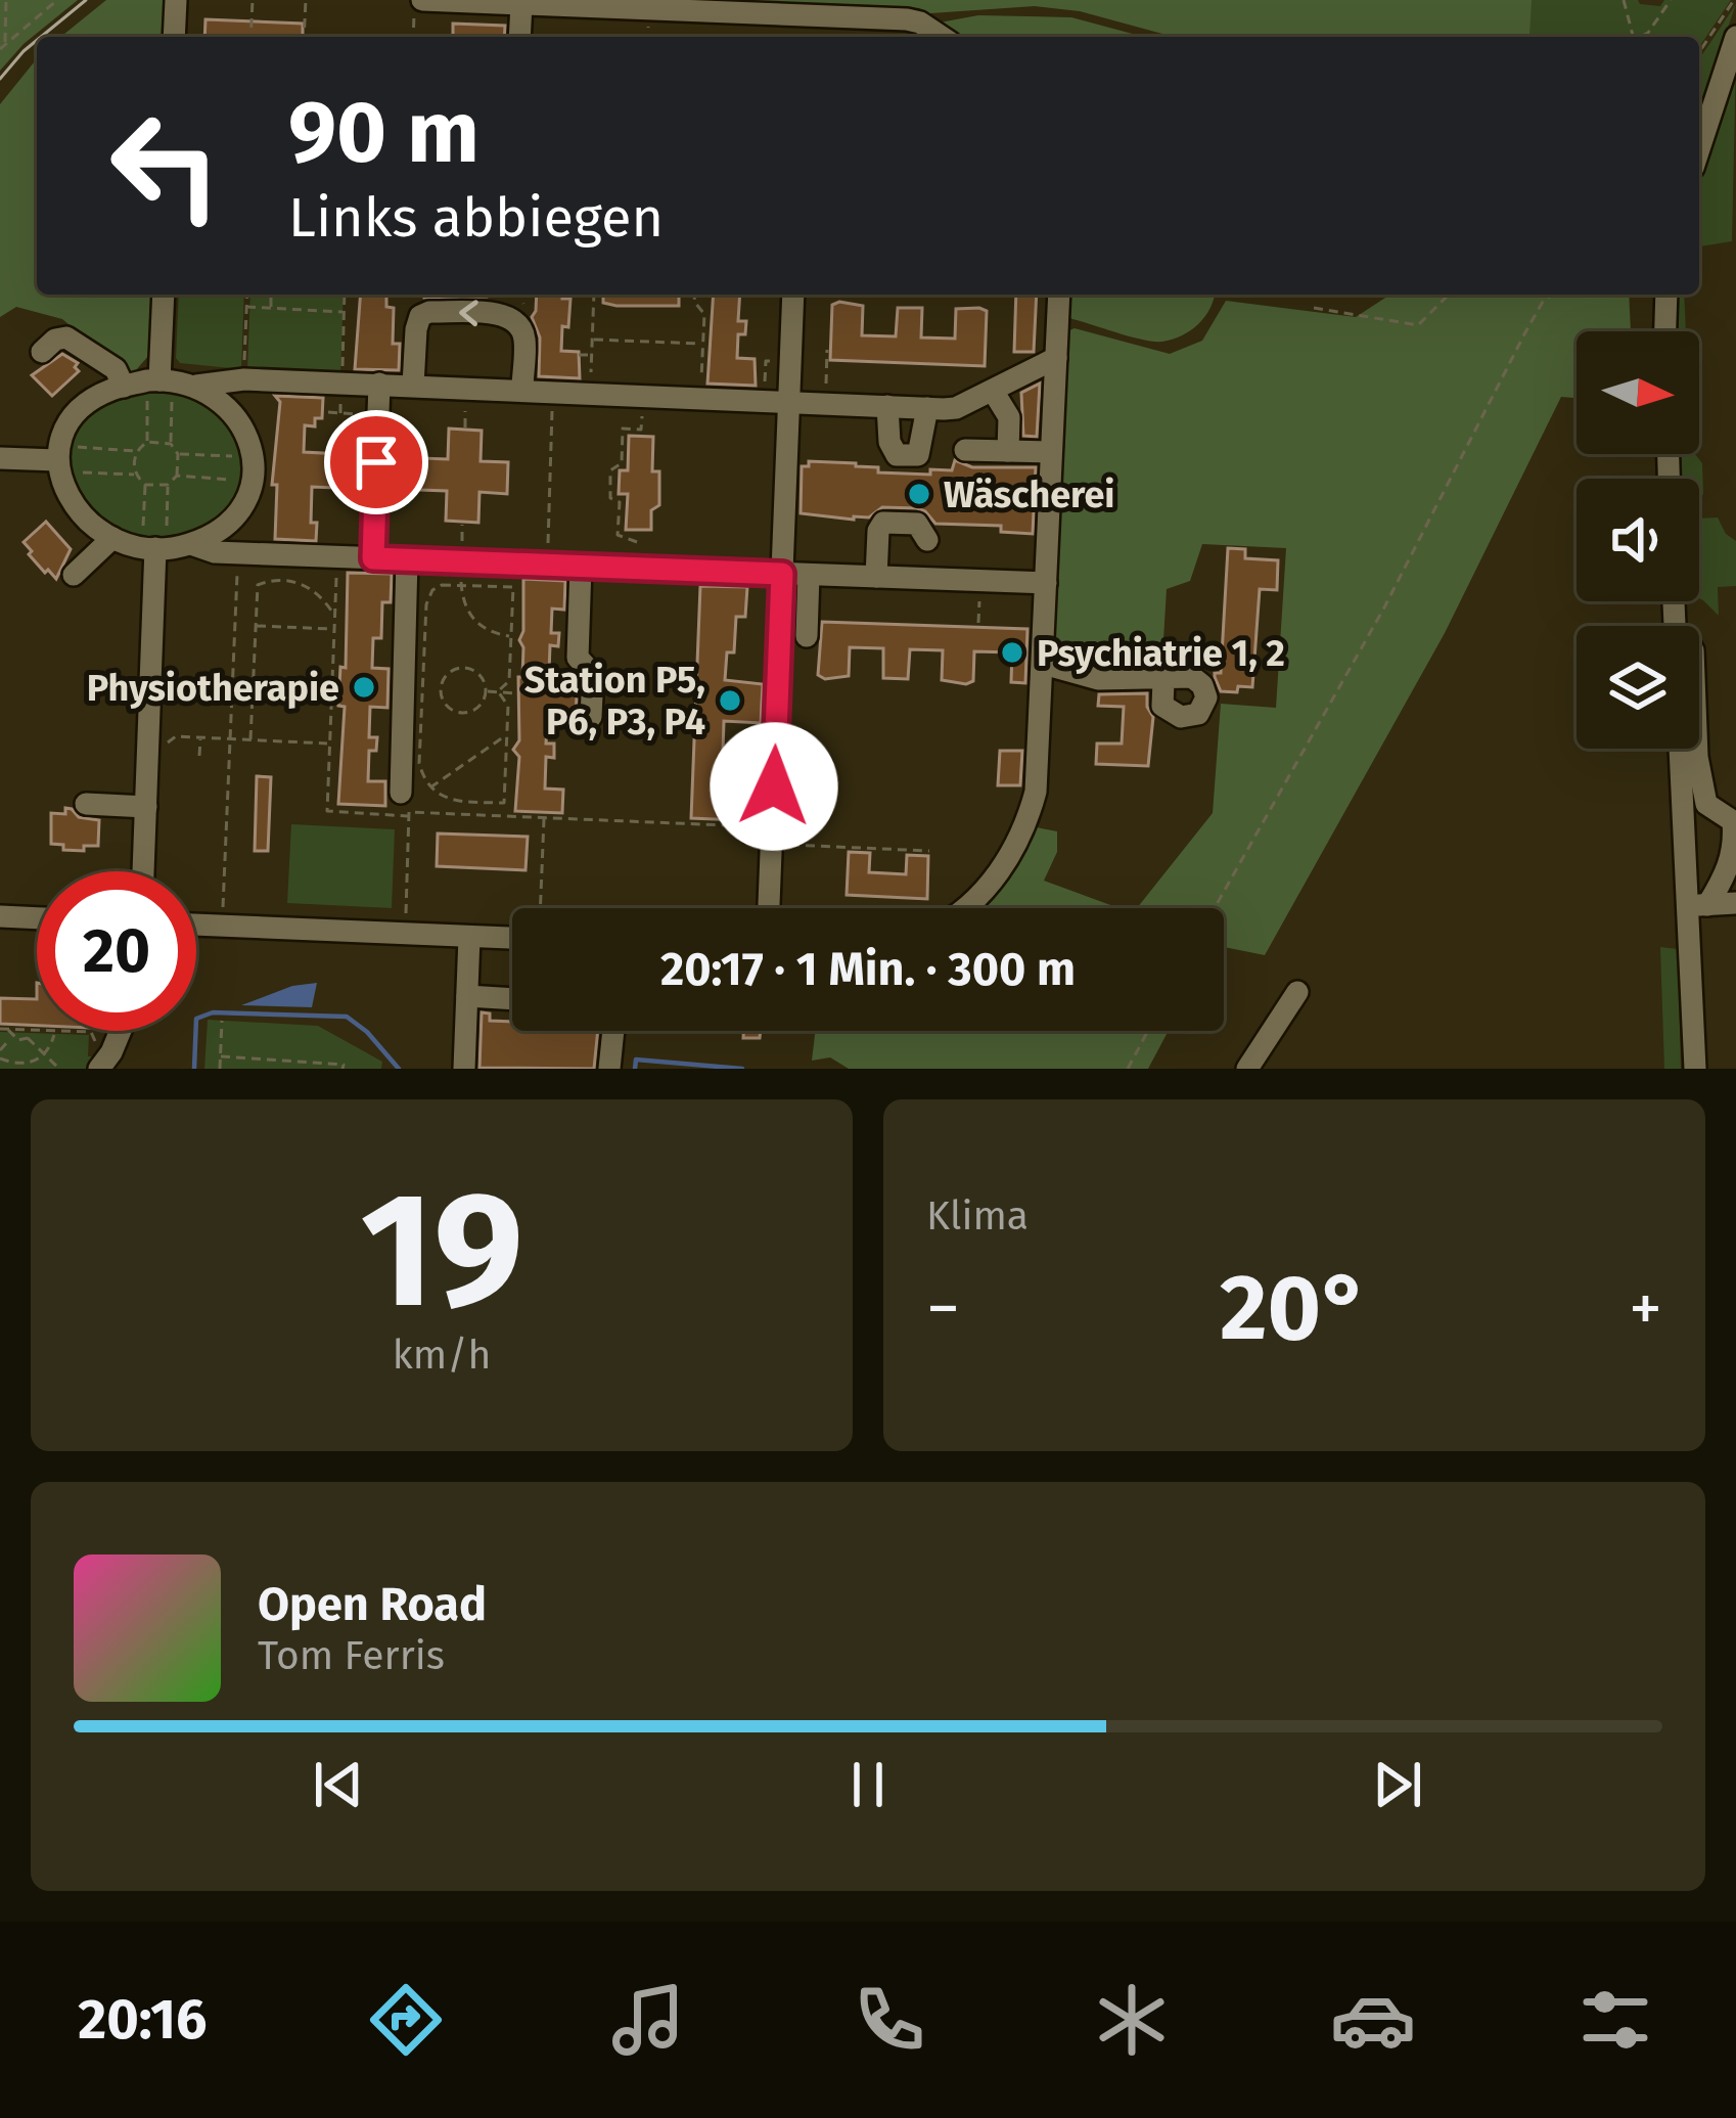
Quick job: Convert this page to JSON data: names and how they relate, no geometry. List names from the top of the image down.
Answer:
{
  "places": [
    "Wäscherei",
    "Psychiatrie 1, 2",
    "Physiotherapie",
    "Station P5, P6, P3, P4"
  ],
  "north": "right",
  "page": {
    "turn": ["90 m", "Links abbiegen"],
    "limit": "20",
    "trip": "20:17 · 1 Min. · 300 m",
    "tile": [
      ["19", "km/h"],
      "Klima"
    ],
    "heat": ["−", "20°", "+"],
    "song": ["Open Road", "Tom Ferris"],
    "tabs": "20:16"
  }
}
